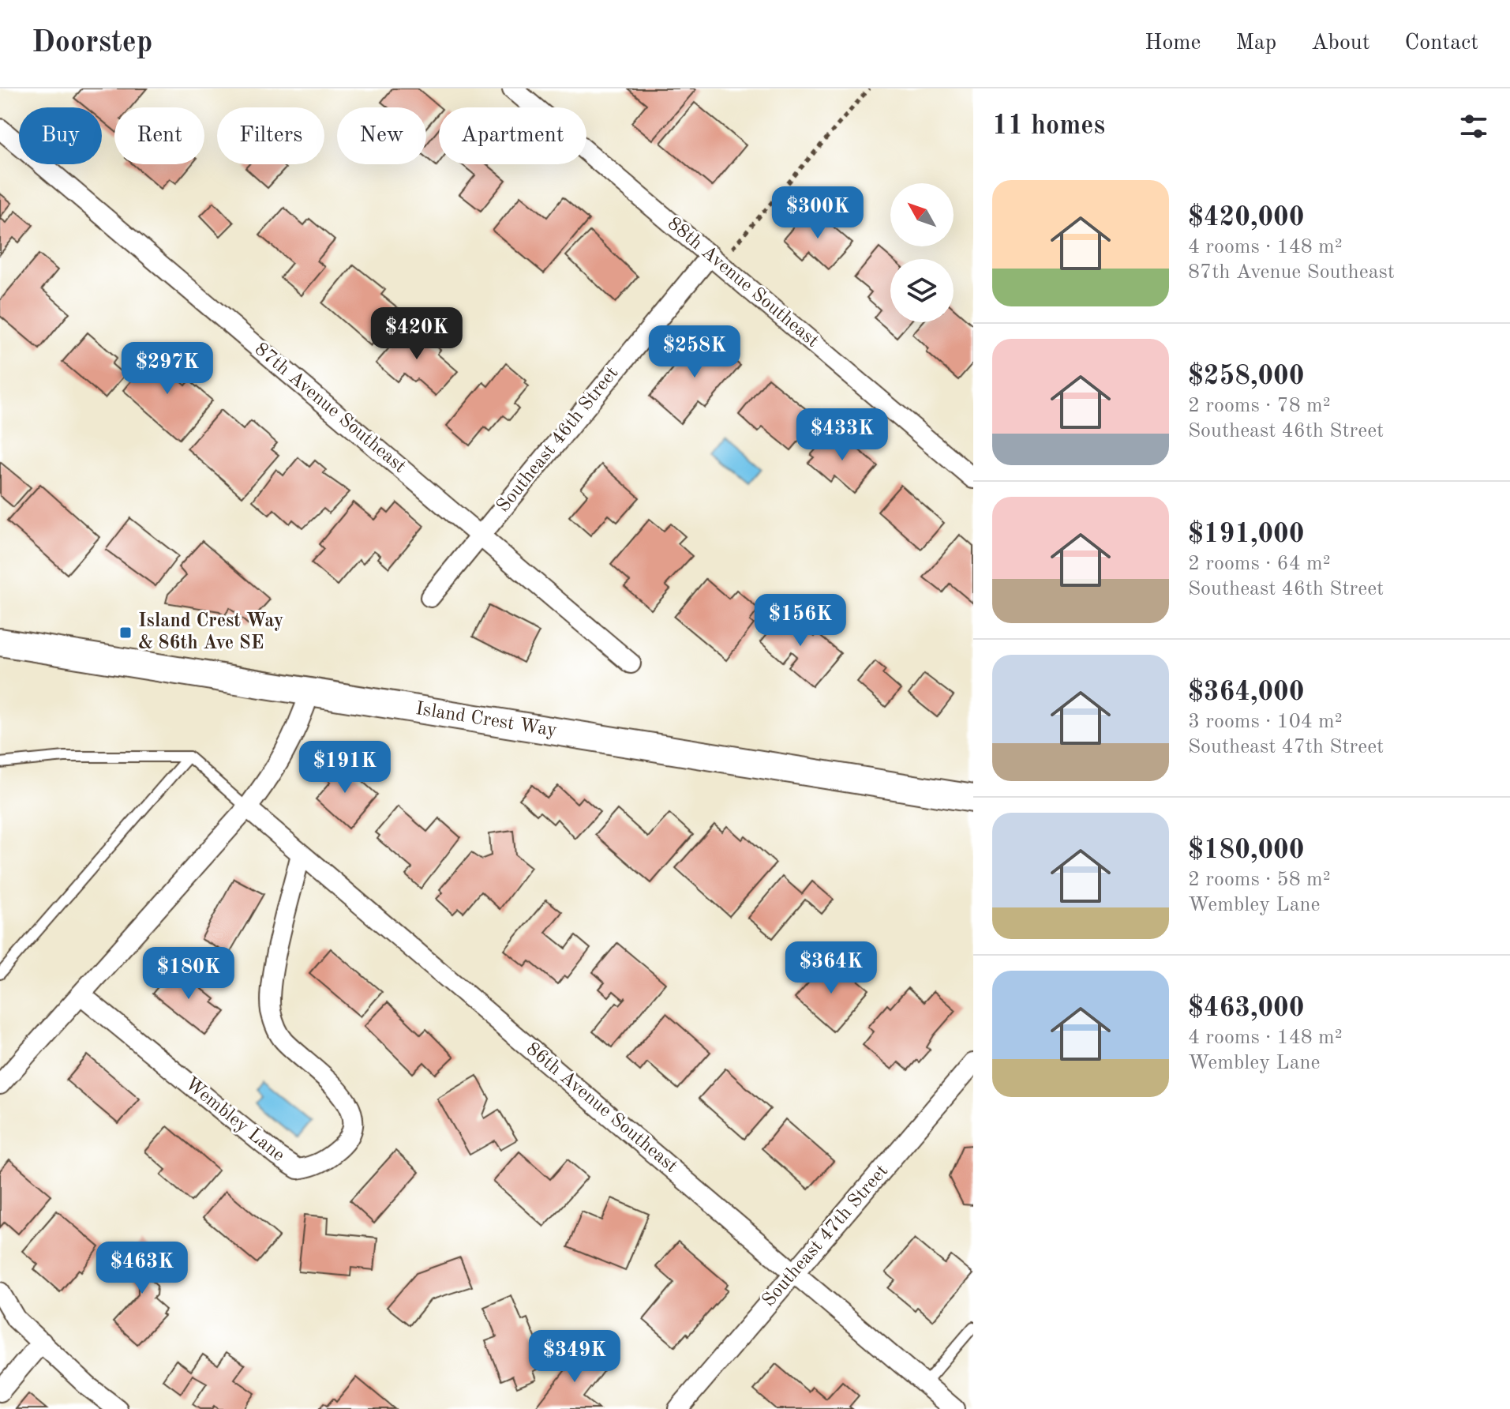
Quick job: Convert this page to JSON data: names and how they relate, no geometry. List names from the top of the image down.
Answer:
{
  "streets": {
    "main road": ["Island Crest Way"],
    "street": [
      "88th Avenue Southeast",
      "87th Avenue Southeast",
      "Southeast 46th Street",
      "86th Avenue Southeast",
      "Wembley Lane",
      "Southeast 47th Street"
    ]
  },
  "crossings": [
    ["88th Avenue Southeast", "Southeast 46th Street"],
    ["87th Avenue Southeast", "Southeast 46th Street"],
    ["86th Avenue Southeast", "Wembley Lane"],
    ["86th Avenue Southeast", "Southeast 47th Street"]
  ],
  "places": {
    "transit": ["Island Crest Way & 86th Ave SE"]
  },
  "north": "top left",
  "page": {
    "header": "Doorstep",
    "nav": [
      "Home",
      "Map",
      "About",
      "Contact"
    ],
    "heading": "11 homes",
    "chip": [
      "Buy",
      "Rent",
      "Filters",
      "New",
      "Apartment"
    ],
    "list": [
      {
        "name": "$420,000",
        "note": "4 rooms · 148 m² · 87th Avenue Southeast"
      },
      {
        "name": "$258,000",
        "note": "2 rooms · 78 m² · Southeast 46th Street"
      },
      {
        "name": "$191,000",
        "note": "2 rooms · 64 m² · Southeast 46th Street"
      },
      {
        "name": "$364,000",
        "note": "3 rooms · 104 m² · Southeast 47th Street"
      },
      {
        "name": "$180,000",
        "note": "2 rooms · 58 m² · Wembley Lane"
      },
      {
        "name": "$463,000",
        "note": "4 rooms · 148 m² · Wembley Lane"
      }
    ],
    "price": [
      "$300K",
      "$420K",
      "$258K",
      "$297K",
      "$433K",
      "$156K",
      "$191K",
      "$364K",
      "$180K",
      "$463K",
      "$349K"
    ]
  }
}
